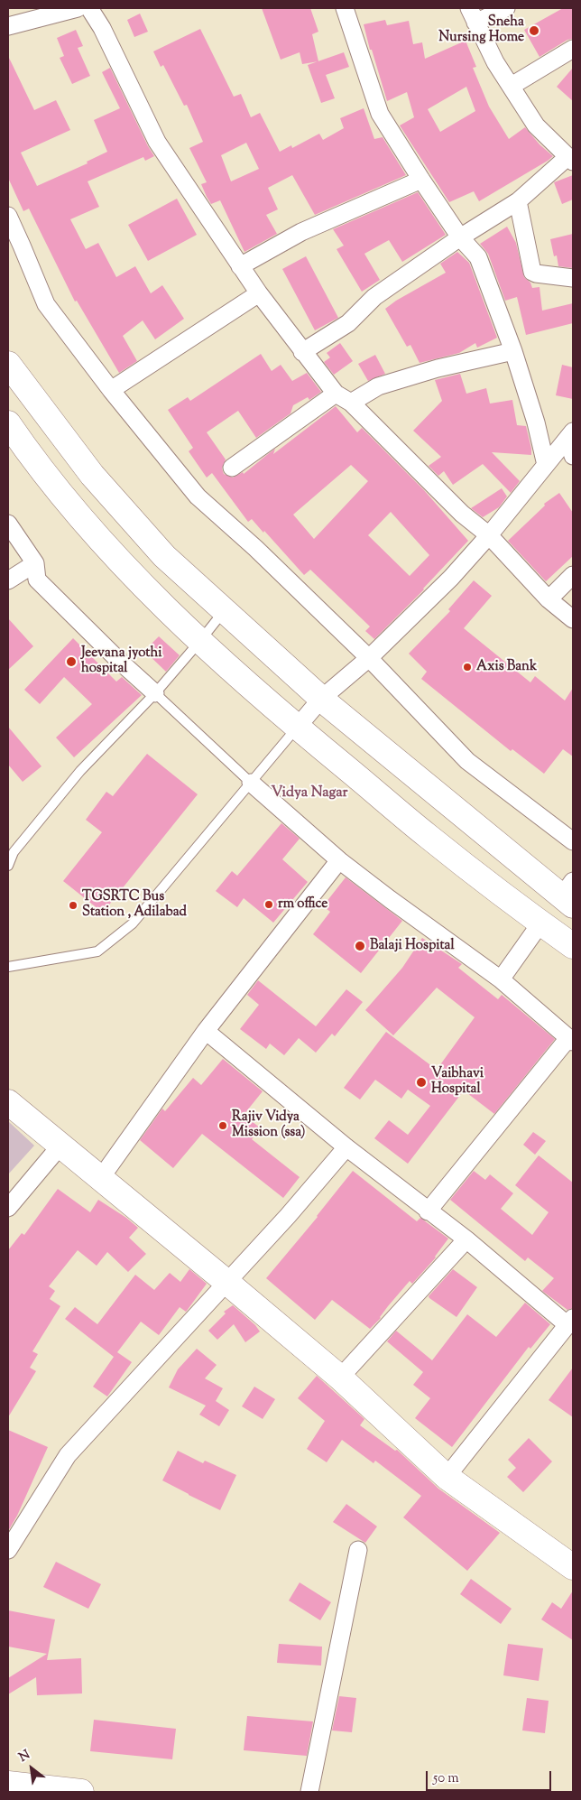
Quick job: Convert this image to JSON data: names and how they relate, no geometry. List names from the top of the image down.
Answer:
{
  "districts": ["Vidya Nagar"],
  "places": [
    "Sneha Nursing Home",
    "Jeevana jyothi hospital",
    "Axis Bank",
    "rm office",
    "TGSRTC Bus Station , Adilabad",
    "Balaji Hospital",
    "Vaibhavi Hospital",
    "Rajiv Vidya Mission (ssa)"
  ],
  "scale_bar": "50 m",
  "north": "top left"
}
